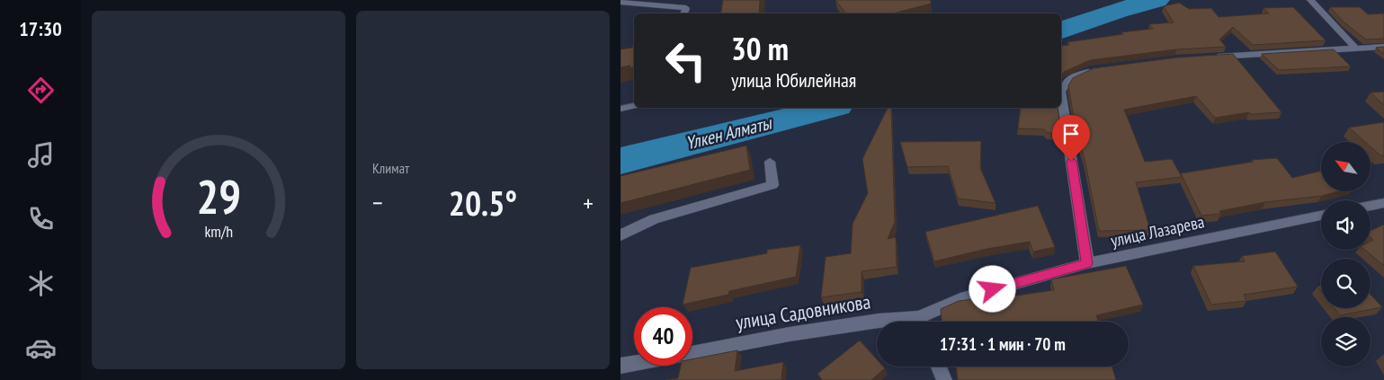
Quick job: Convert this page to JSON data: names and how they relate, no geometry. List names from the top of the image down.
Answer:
{
  "streets": {
    "street": ["улица Лазарева", "улица Садовникова"]
  },
  "water": ["Үлкен Алматы"],
  "north": "top left",
  "page": {
    "tabs": "17:30",
    "tile": "Климат",
    "turn": ["30 m", "улица Юбилейная"],
    "heat": ["−", "20.5°", "+"],
    "limit": "40",
    "trip": "17:31 · 1 мин · 70 m",
    "gauge": ["29", "km/h"]
  }
}
